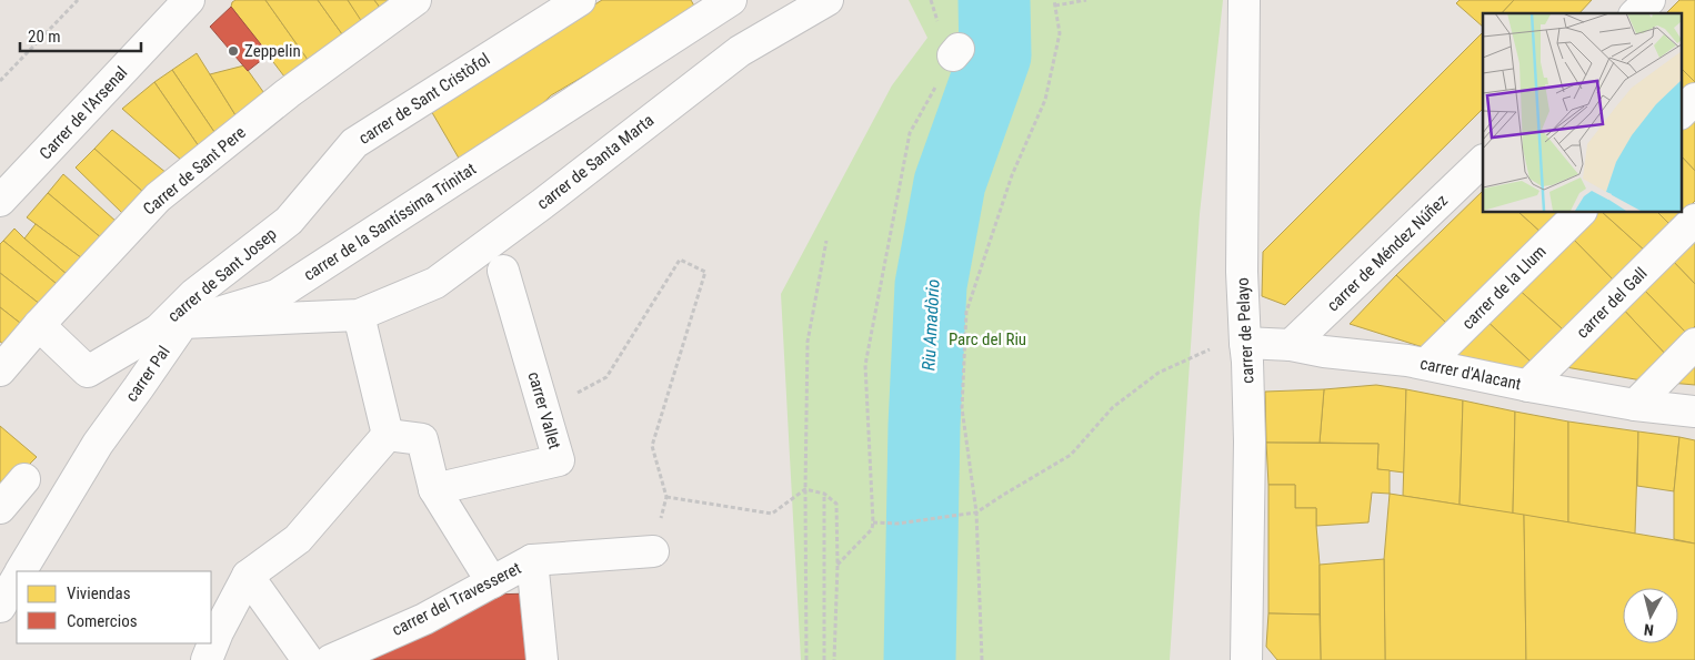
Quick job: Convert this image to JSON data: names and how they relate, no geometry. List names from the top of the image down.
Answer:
{
  "streets": {
    "street": [
      "carrer de Sant Cristòfol",
      "Carrer de l'Arsenal",
      "carrer de Santa Marta",
      "Carrer de Sant Pere",
      "carrer de la Santíssima Trinitat",
      "carrer de Méndez Núñez",
      "carrer de Sant Josep",
      "carrer de la Llum",
      "carrer del Gall",
      "carrer de Pelayo",
      "carrer Pal",
      "carrer d'Alacant",
      "carrer Vallet",
      "carrer del Travesseret"
    ]
  },
  "crossings": [
    ["carrer de Sant Cristòfol", "carrer de Sant Josep"],
    ["Carrer de Sant Pere", "carrer de la Santíssima Trinitat"],
    ["carrer de la Santíssima Trinitat", "carrer de Sant Josep"],
    ["carrer de la Santíssima Trinitat", "carrer Pal"],
    ["carrer de Méndez Núñez", "carrer d'Alacant"],
    ["carrer de Sant Josep", "carrer Pal"],
    ["carrer de la Llum", "carrer d'Alacant"],
    ["carrer del Gall", "carrer d'Alacant"],
    ["carrer de Pelayo", "carrer d'Alacant"]
  ],
  "water": ["Riu Amadòrio"],
  "parks": ["Parc del Riu"],
  "places": ["Zeppelin"],
  "legend": ["Viviendas", "Comercios"],
  "scale_bar": "20 m",
  "north": "bottom"
}
